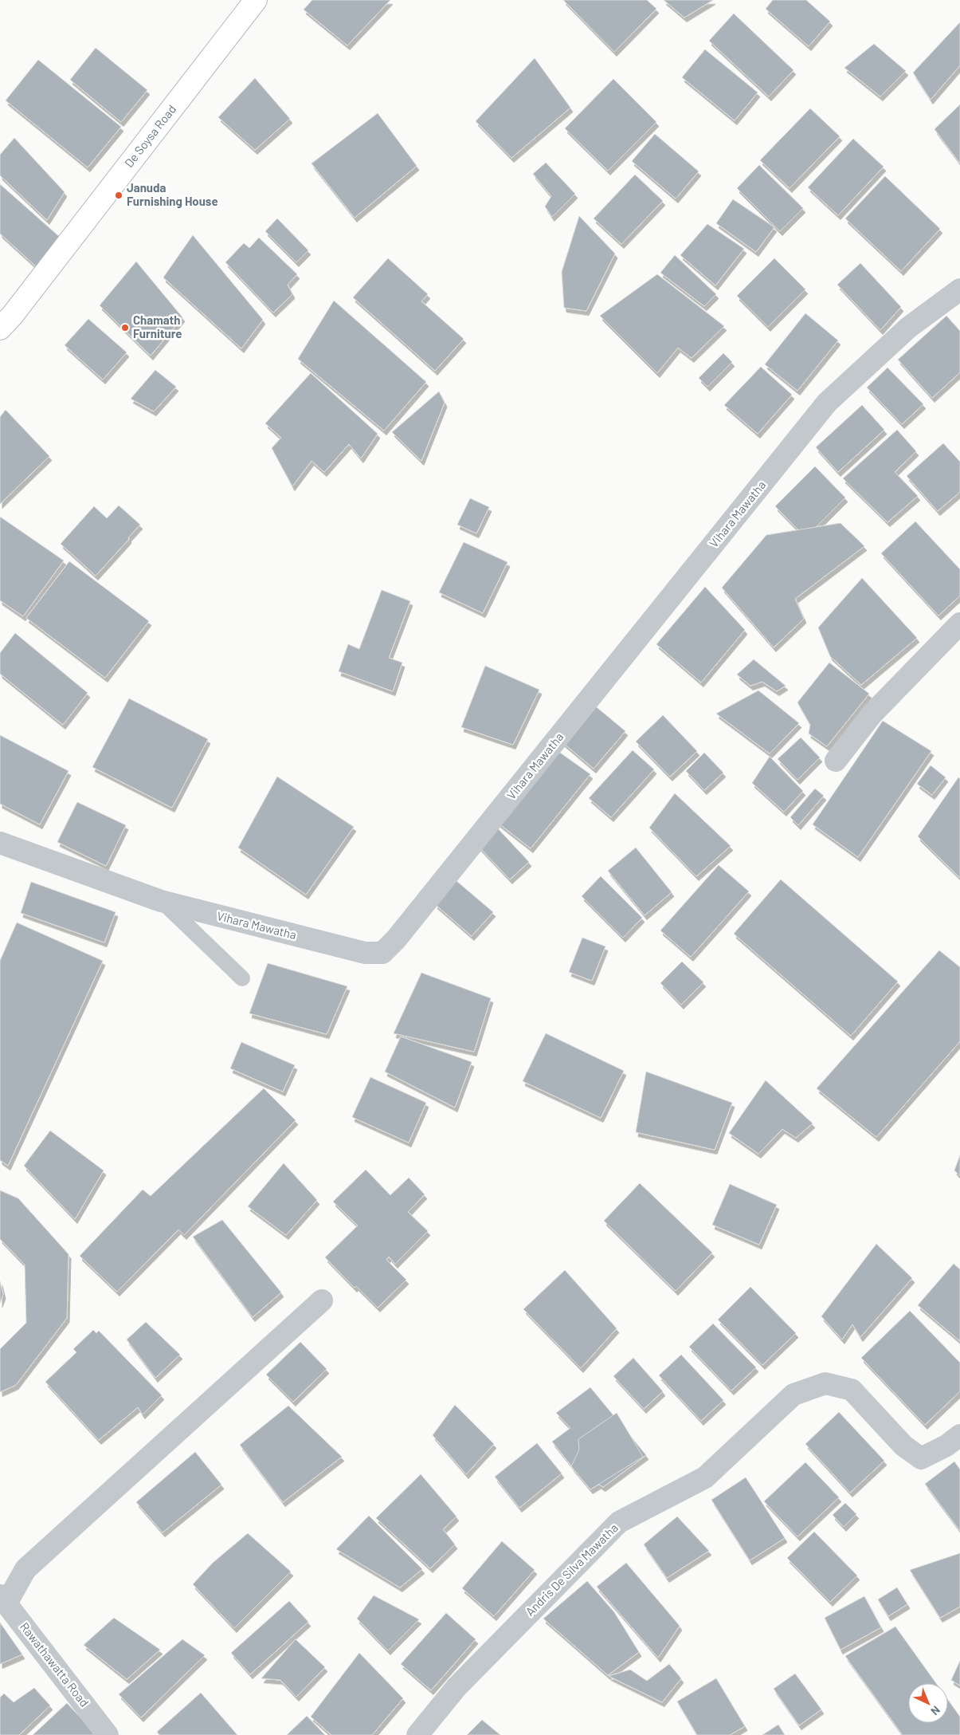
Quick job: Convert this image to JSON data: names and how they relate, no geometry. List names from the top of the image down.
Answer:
{
  "streets": {
    "main road": ["De Soysa Road"],
    "street": ["Vihara Mawatha", "Andris De Silva Mawatha", "Rawathawatta Road"]
  },
  "places": ["Januda Furnishing House", "Chamath Furniture"],
  "north": "bottom right"
}
